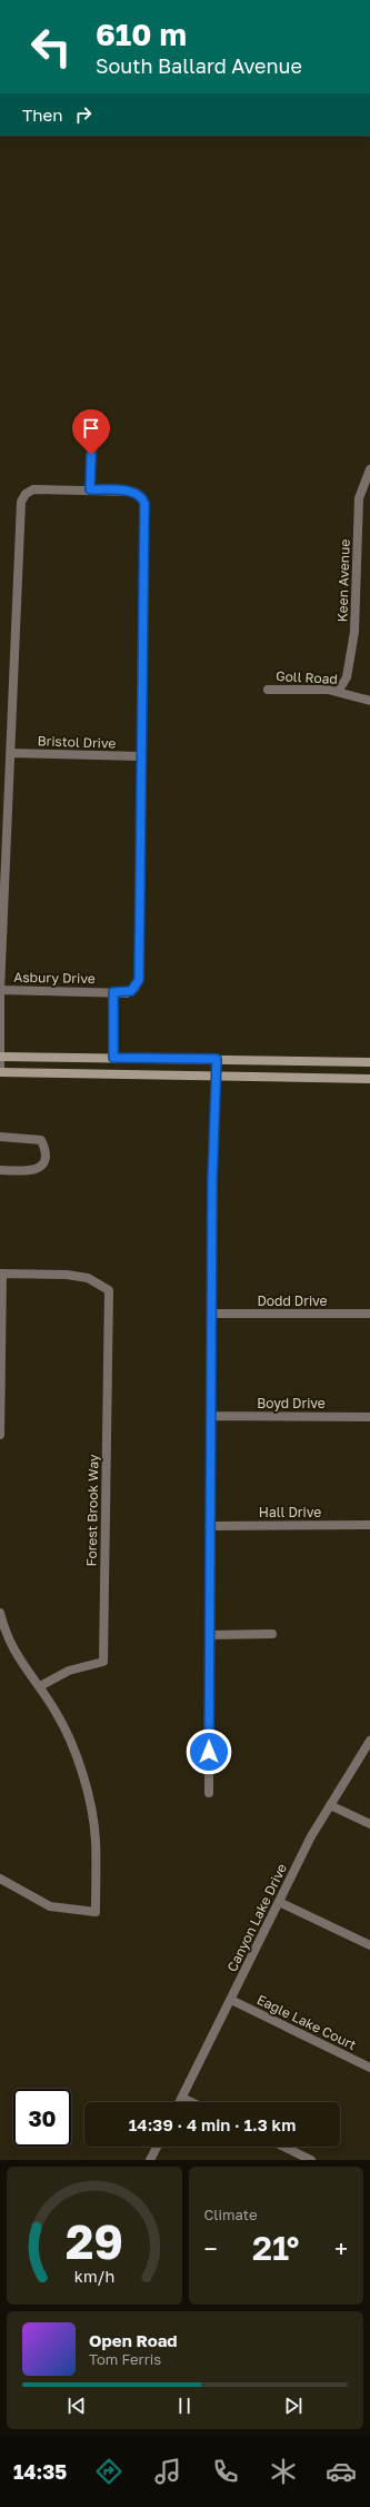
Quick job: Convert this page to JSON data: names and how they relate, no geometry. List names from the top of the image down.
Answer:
{
  "streets": {
    "street": [
      "Keen Avenue",
      "Goll Road",
      "Bristol Drive",
      "Asbury Drive",
      "Dodd Drive",
      "Boyd Drive",
      "Forest Brook Way",
      "Hall Drive",
      "Canyon Lake Drive",
      "Eagle Lake Court"
    ]
  },
  "crossings": [
    ["Keen Avenue", "Goll Road"],
    ["Bristol Drive", "Asbury Drive"],
    ["Canyon Lake Drive", "Eagle Lake Court"]
  ],
  "page": {
    "turn": ["610 m", "South Ballard Avenue"],
    "then": "Then",
    "limit": "30",
    "trip": "14:39 · 4 min · 1.3 km",
    "tile": "Climate",
    "heat": ["−", "21°", "+"],
    "song": ["Open Road", "Tom Ferris"],
    "tabs": "14:35",
    "gauge": ["29", "km/h"]
  }
}
